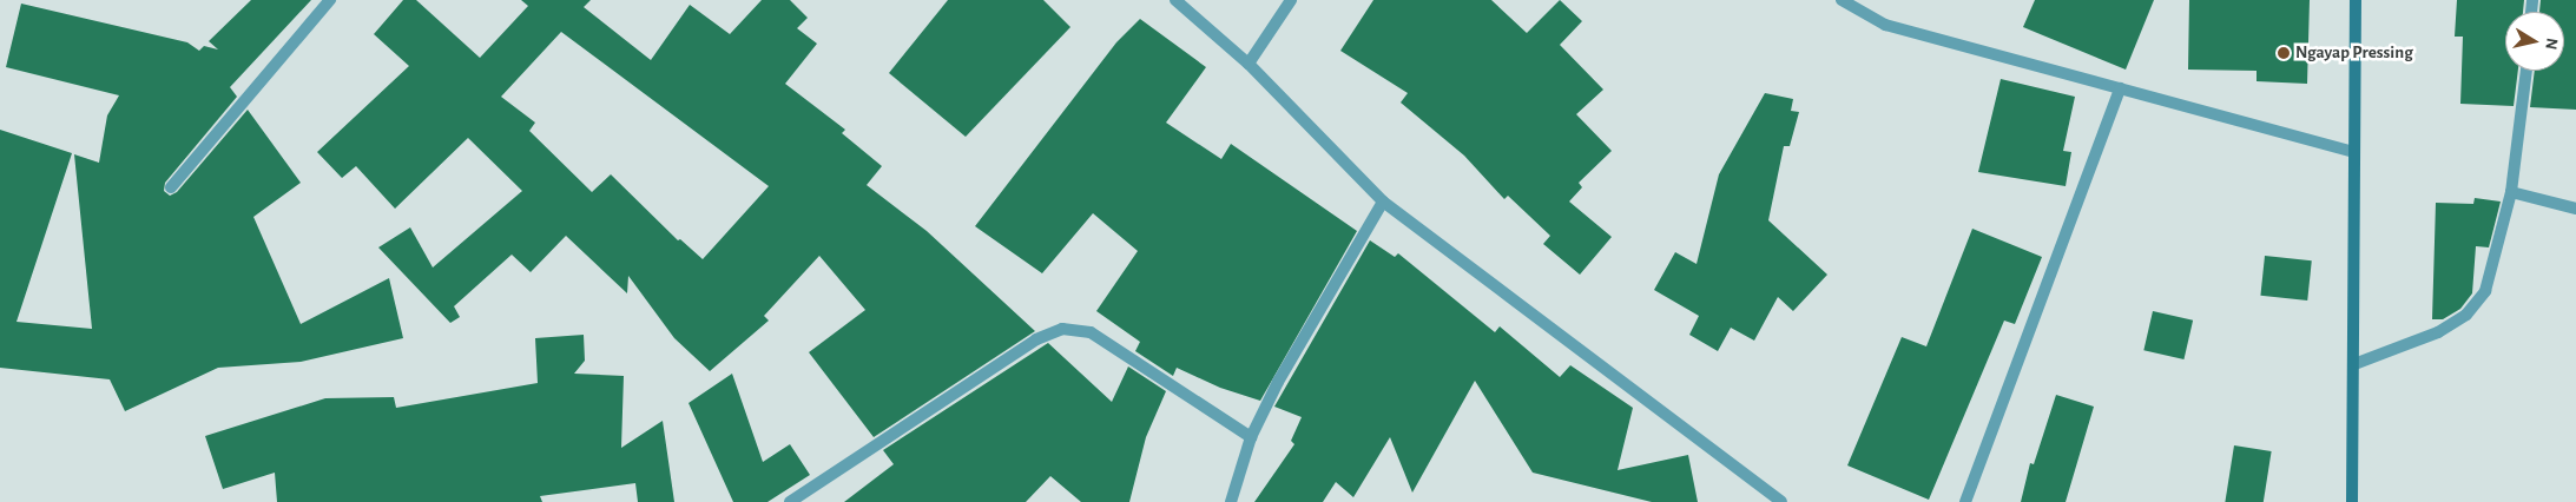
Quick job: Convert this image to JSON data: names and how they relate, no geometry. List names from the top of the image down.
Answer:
{
  "places": ["Ngayap Pressing"],
  "north": "right"
}
